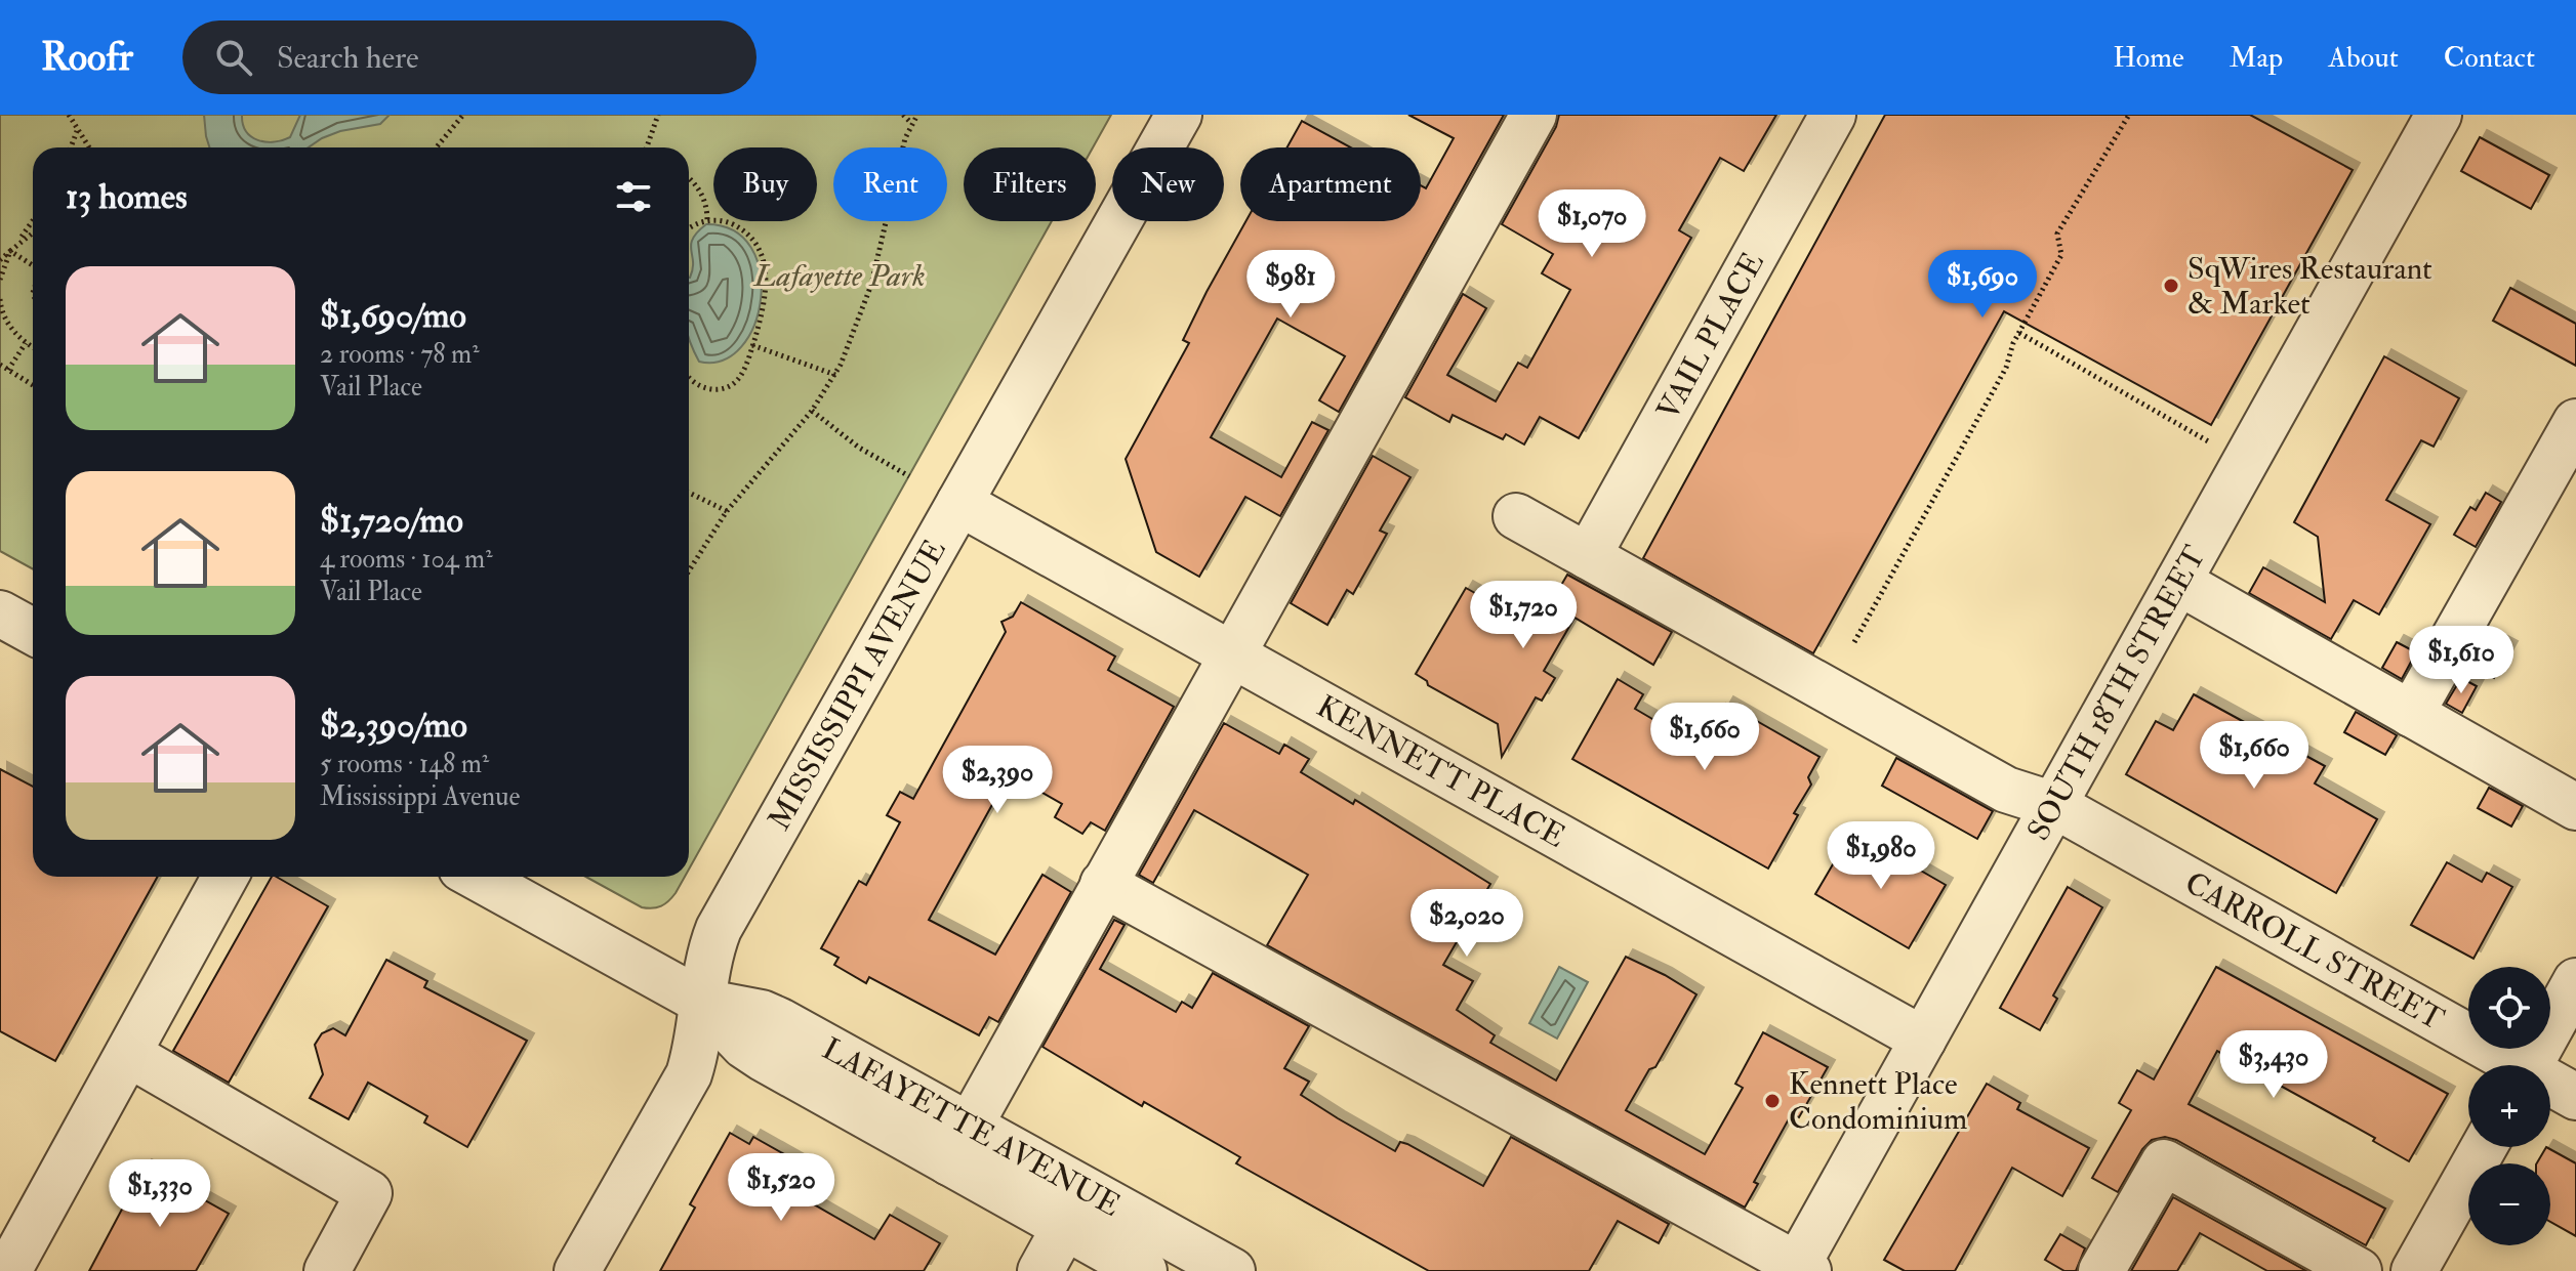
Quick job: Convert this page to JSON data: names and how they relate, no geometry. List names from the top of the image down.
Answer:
{
  "streets": {
    "street": [
      "VAIL PLACE",
      "MISSISSIPPI AVENUE",
      "SOUTH 18TH STREET",
      "KENNETT PLACE",
      "CARROLL STREET",
      "LAFAYETTE AVENUE"
    ]
  },
  "crossings": [
    ["VAIL PLACE", "CARROLL STREET"],
    ["MISSISSIPPI AVENUE", "KENNETT PLACE"],
    ["MISSISSIPPI AVENUE", "LAFAYETTE AVENUE"],
    ["SOUTH 18TH STREET", "KENNETT PLACE"],
    ["SOUTH 18TH STREET", "CARROLL STREET"]
  ],
  "parks": ["Lafayette Park"],
  "places": ["SqWires Restaurant & Market", "Kennett Place Condominium"],
  "page": {
    "header": "Roofr",
    "search": "Search here",
    "nav": [
      "Home",
      "Map",
      "About",
      "Contact"
    ],
    "chip": [
      "Buy",
      "Rent",
      "Filters",
      "New",
      "Apartment"
    ],
    "heading": "13 homes",
    "price": [
      "$1,070",
      "$981",
      "$1,690",
      "$1,720",
      "$1,610",
      "$1,660",
      "$1,660",
      "$2,390",
      "$1,980",
      "$2,020",
      "$3,430",
      "$1,520",
      "$1,330"
    ],
    "list": [
      {
        "name": "$1,690/mo",
        "note": "2 rooms · 78 m² · Vail Place"
      },
      {
        "name": "$1,720/mo",
        "note": "4 rooms · 104 m² · Vail Place"
      },
      {
        "name": "$2,390/mo",
        "note": "5 rooms · 148 m² · Mississippi Avenue"
      }
    ],
    "map_buttons": ["+", "−"]
  }
}
